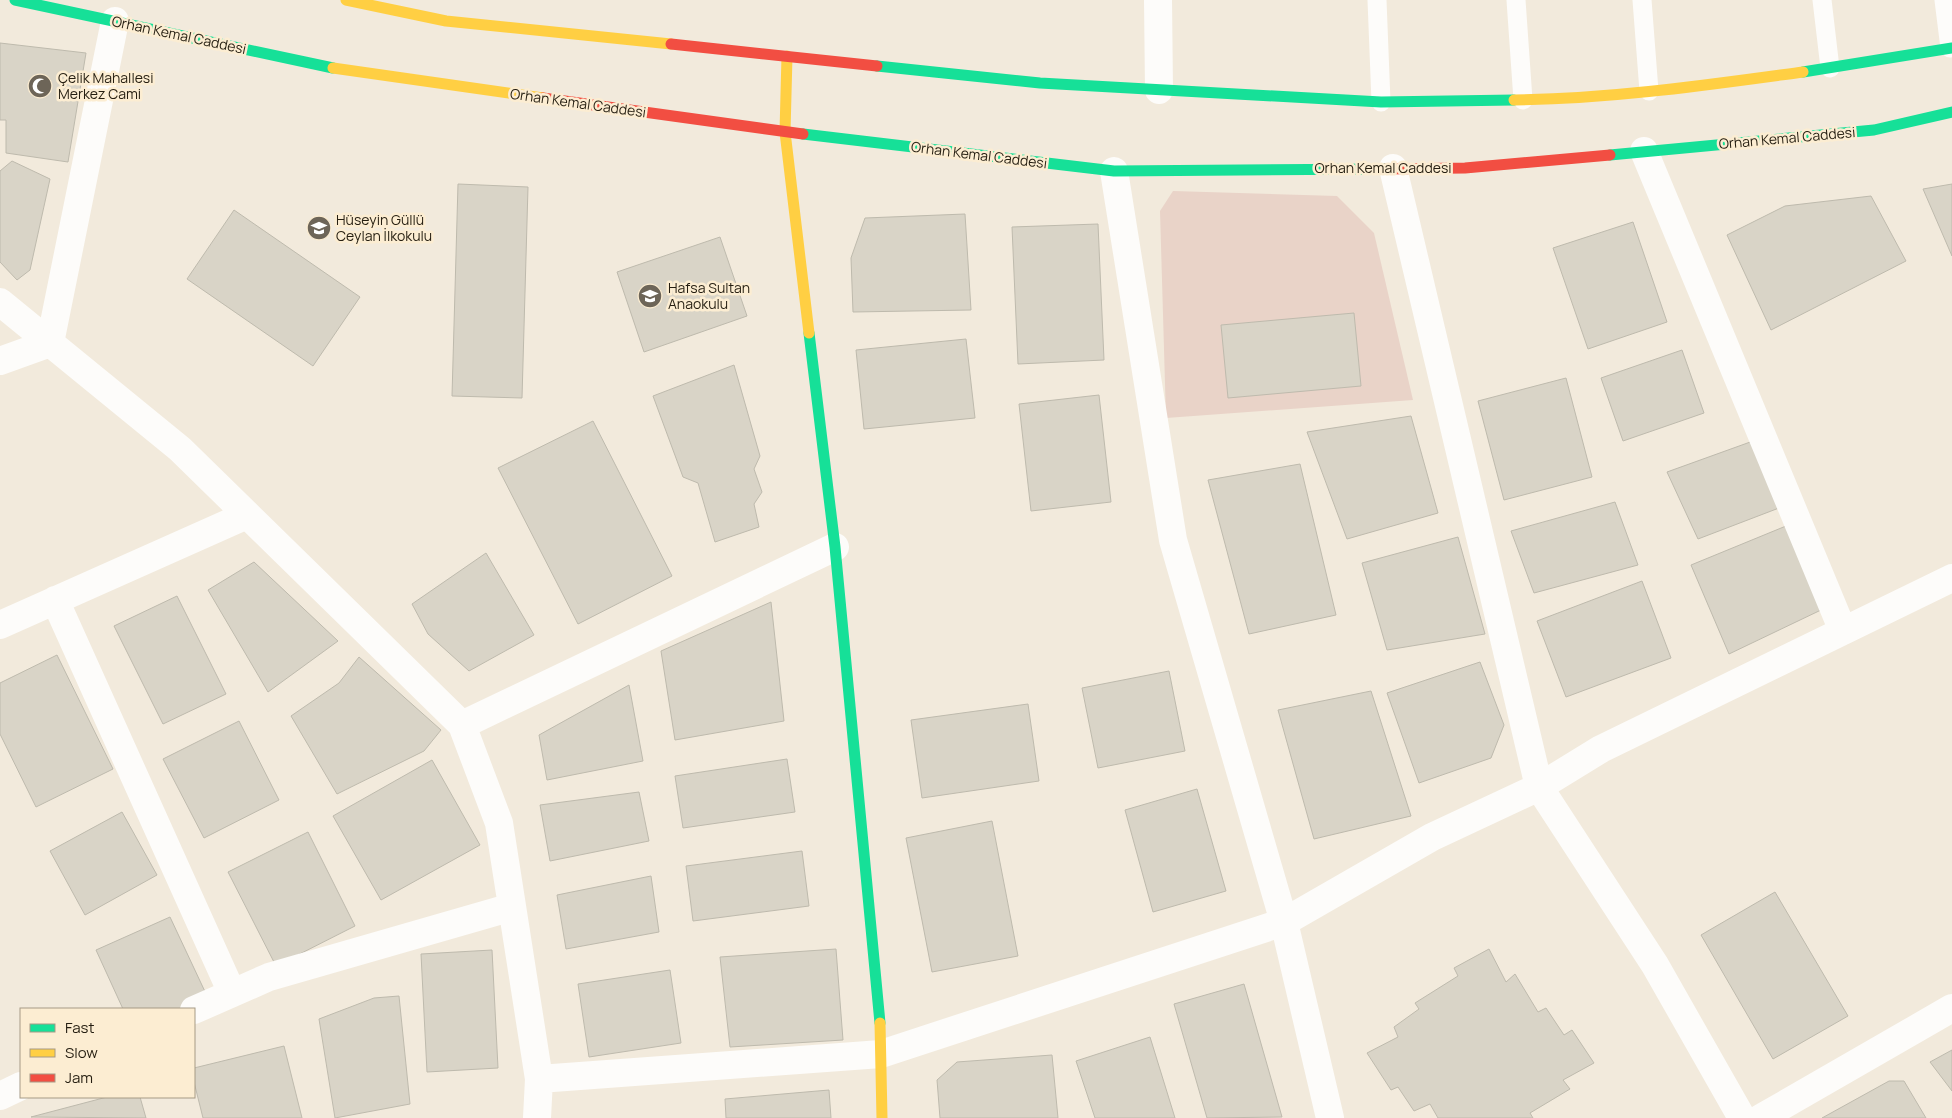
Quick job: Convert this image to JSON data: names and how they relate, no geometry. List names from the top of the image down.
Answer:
{
  "streets": {
    "main road": ["Orhan Kemal Caddesi"]
  },
  "places": {
    "mosque": ["Çelik Mahallesi Merkez Cami"],
    "school or university": ["Hüseyin Güllü Ceylan İlkokulu", "Hafsa Sultan Anaokulu"]
  },
  "legend": ["Fast", "Slow", "Jam"]
}
